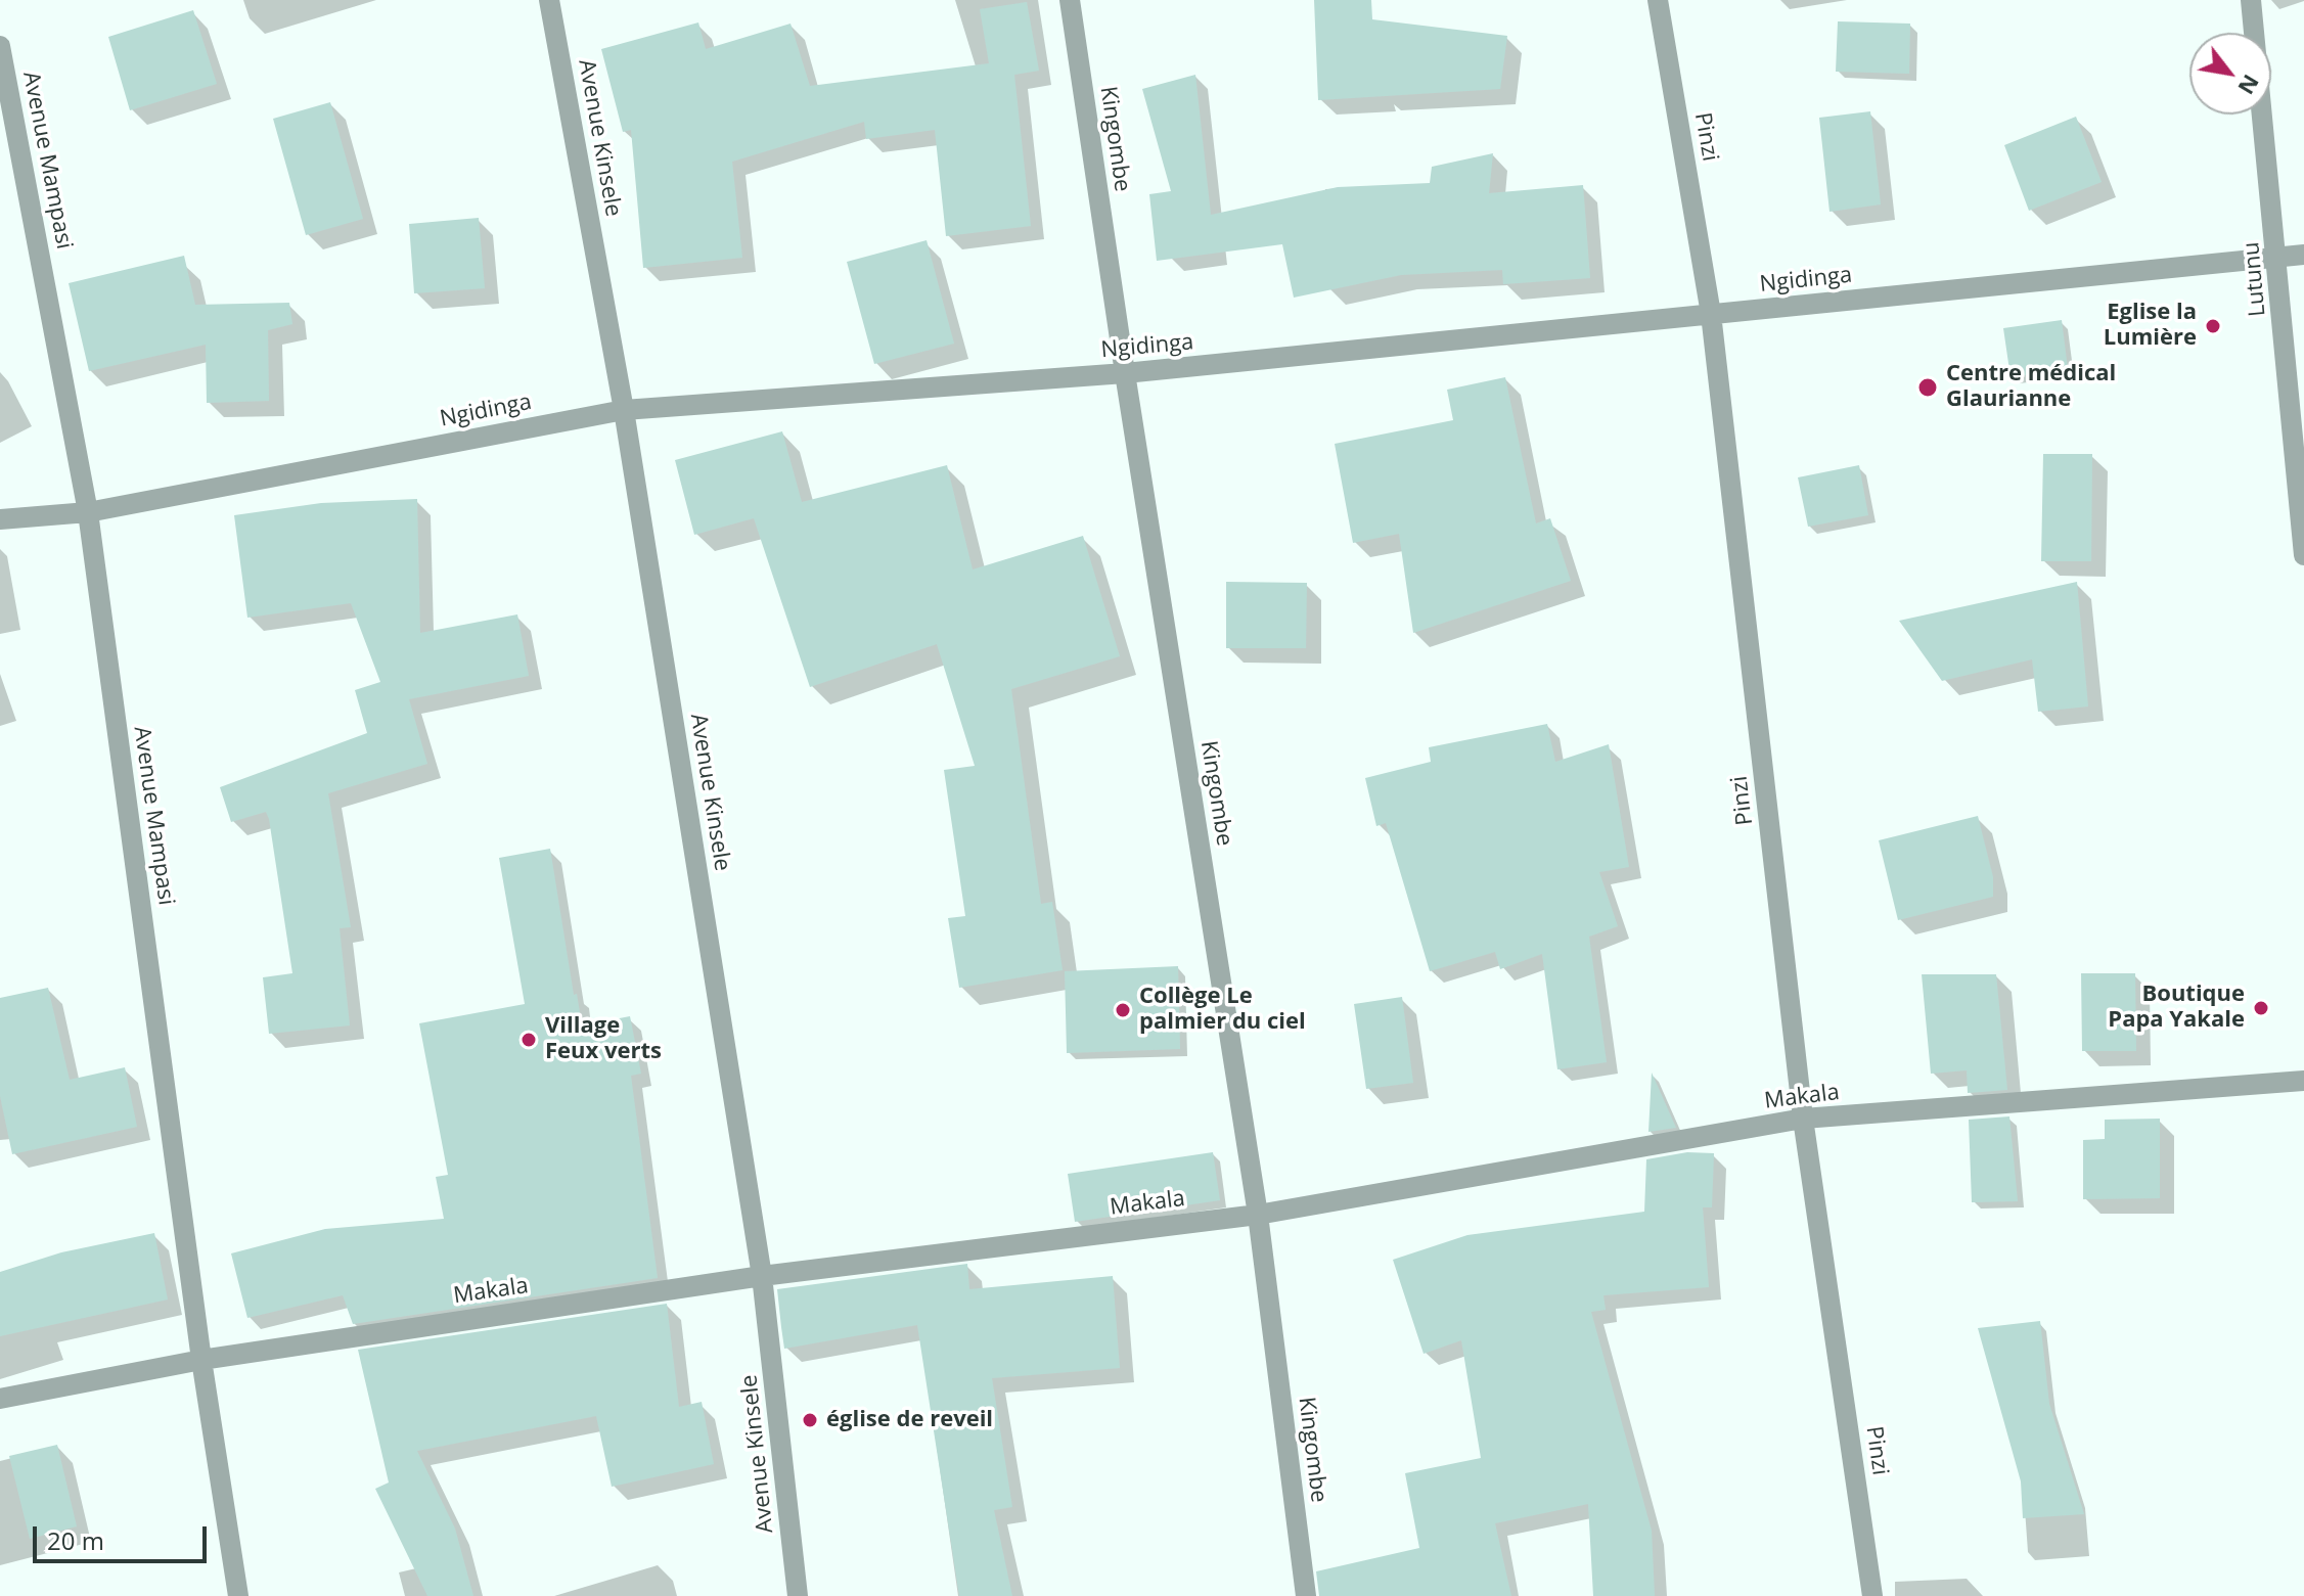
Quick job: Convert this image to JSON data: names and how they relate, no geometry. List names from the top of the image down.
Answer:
{
  "streets": {
    "street": [
      "Pinzi",
      "Avenue Kinsele",
      "Kingombe",
      "Avenue Mampasi",
      "Lutunu",
      "Ngidinga",
      "Makala"
    ]
  },
  "crossings": [
    ["Pinzi", "Ngidinga"],
    ["Pinzi", "Makala"],
    ["Avenue Kinsele", "Ngidinga"],
    ["Avenue Kinsele", "Makala"],
    ["Kingombe", "Ngidinga"],
    ["Kingombe", "Makala"],
    ["Avenue Mampasi", "Ngidinga"],
    ["Avenue Mampasi", "Makala"],
    ["Lutunu", "Ngidinga"]
  ],
  "places": [
    "Eglise la Lumière",
    "Centre médical Glaurianne",
    "Boutique Papa Yakale",
    "Collège Le palmier du ciel",
    "Village Feux verts",
    "église de reveil"
  ],
  "scale_bar": "20 m",
  "north": "bottom right"
}
